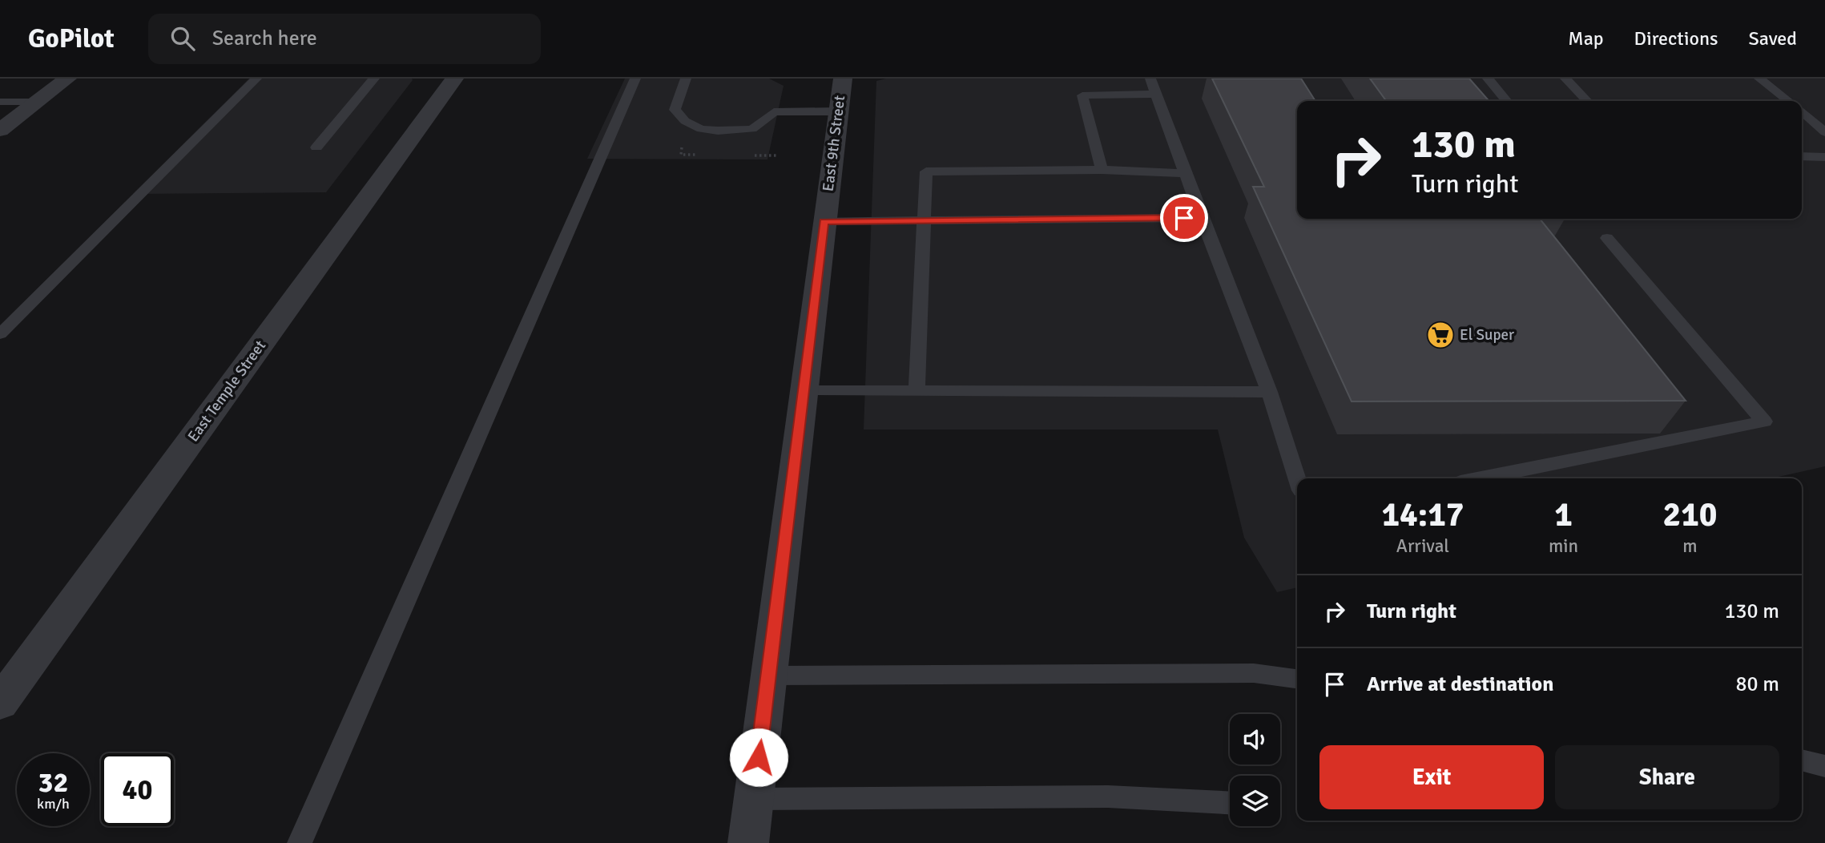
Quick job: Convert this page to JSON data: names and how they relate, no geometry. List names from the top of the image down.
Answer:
{
  "streets": {
    "street": ["East 9th Street", "East Temple Street"]
  },
  "places": {
    "supermarket": ["El Super"]
  },
  "page": {
    "header": "GoPilot",
    "search": "Search here",
    "nav": ["Map", "Directions", "Saved"],
    "turn": ["130 m", "Turn right"],
    "eta": [
      "14:17",
      "Arrival",
      "1",
      "min",
      "210",
      "m"
    ],
    "list": [
      {
        "name": "Turn right",
        "value": "130 m"
      },
      {
        "name": "Arrive at destination",
        "value": "80 m"
      }
    ],
    "buttons": ["Exit", "Share"],
    "speed": "32 km/h",
    "limit": "40"
  }
}
